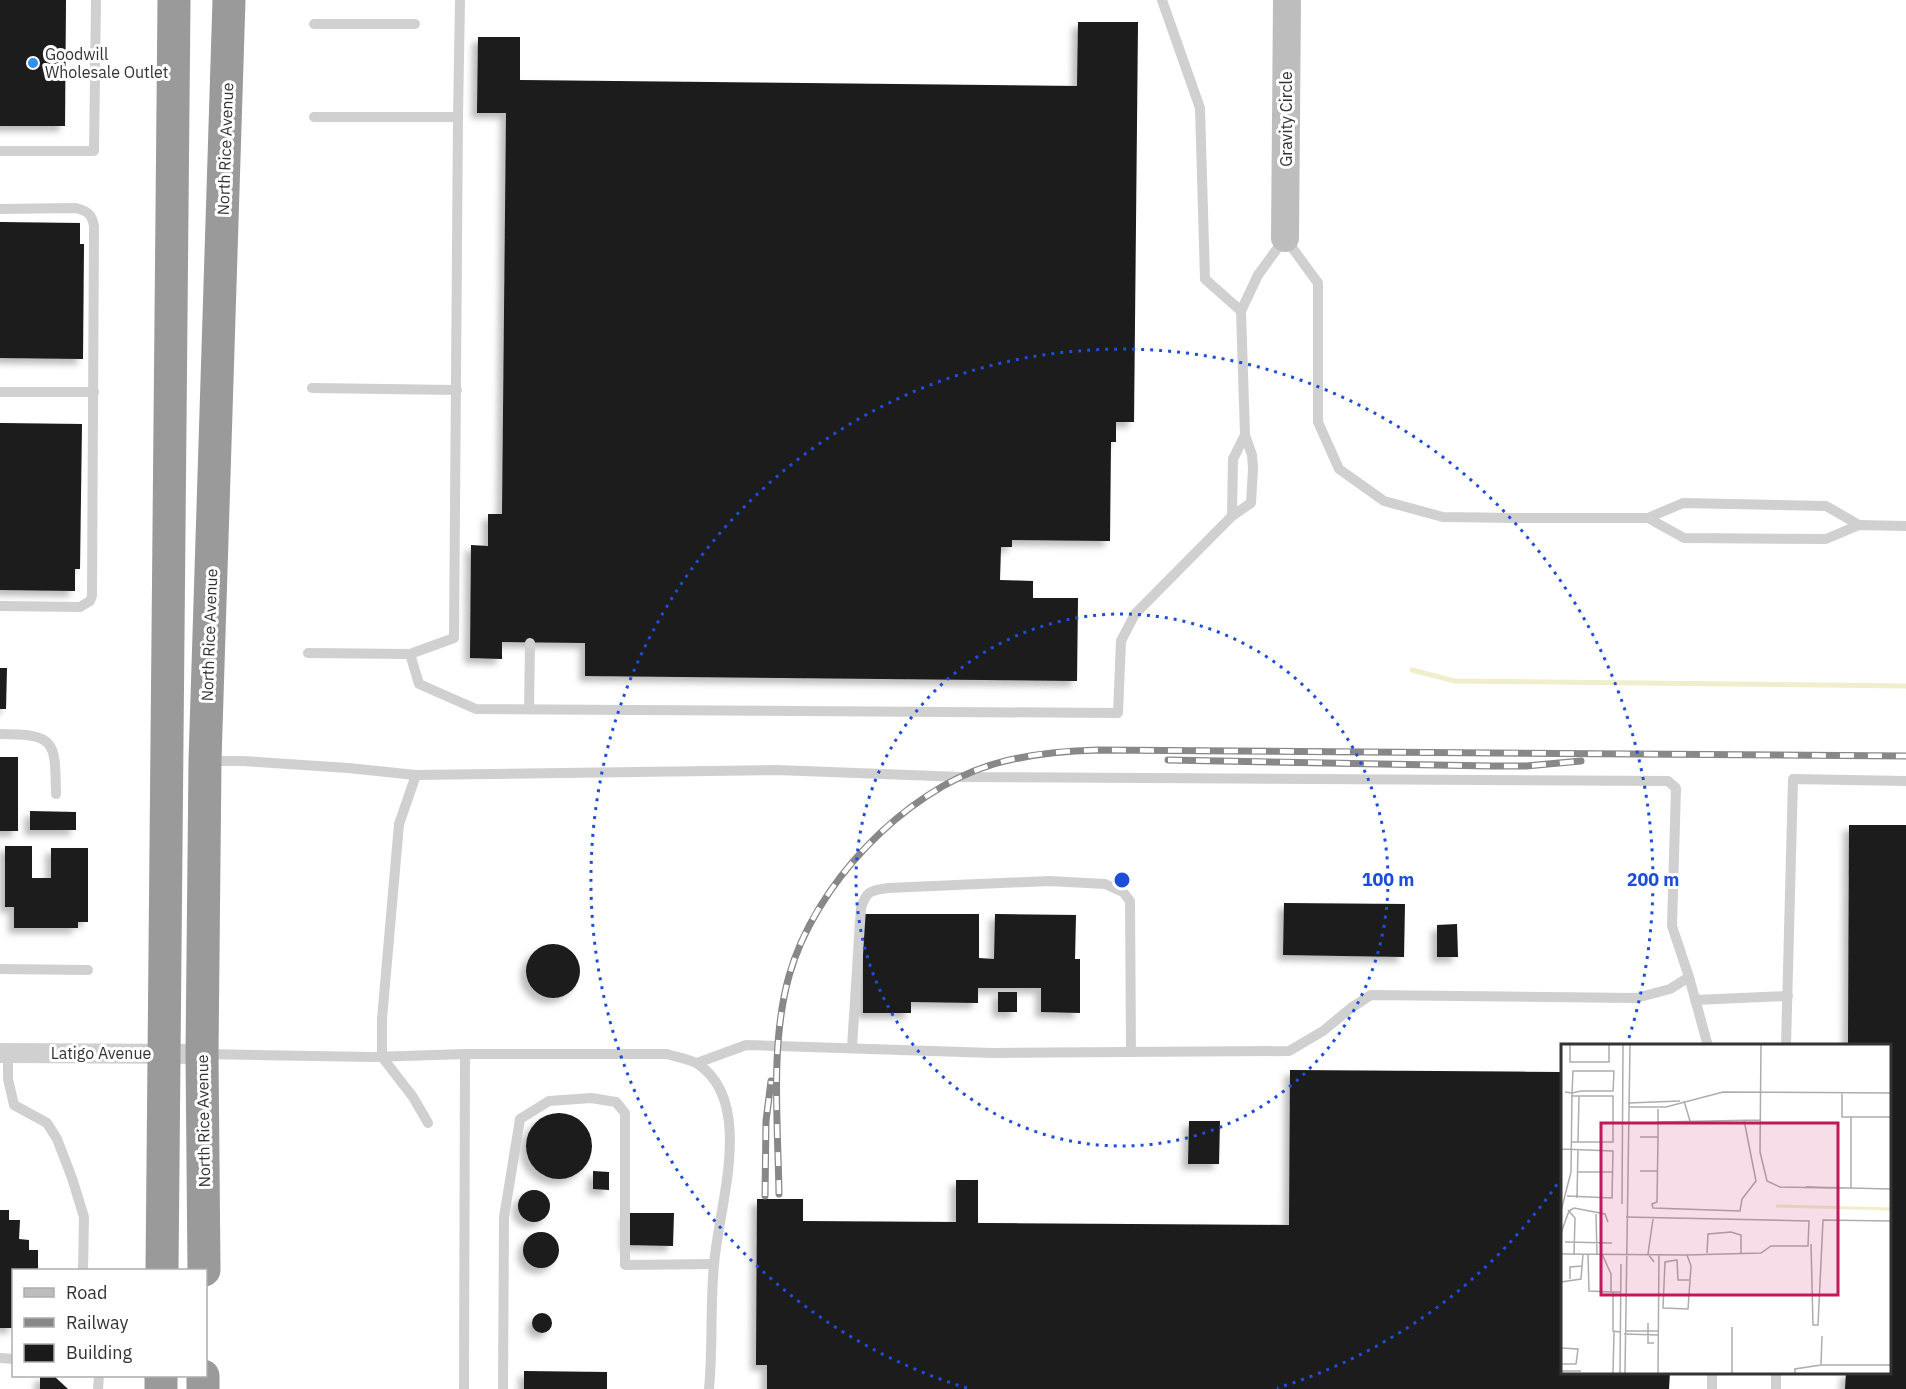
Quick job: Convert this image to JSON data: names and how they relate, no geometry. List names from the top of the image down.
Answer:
{
  "streets": {
    "highway": ["North Rice Avenue"],
    "street": ["Gravity Circle", "Latigo Avenue"]
  },
  "crossings": [
    ["North Rice Avenue", "Latigo Avenue"]
  ],
  "places": ["Goodwill Wholesale Outlet"],
  "legend": ["Road", "Railway", "Building"],
  "rings": ["100 m", "200 m"]
}
